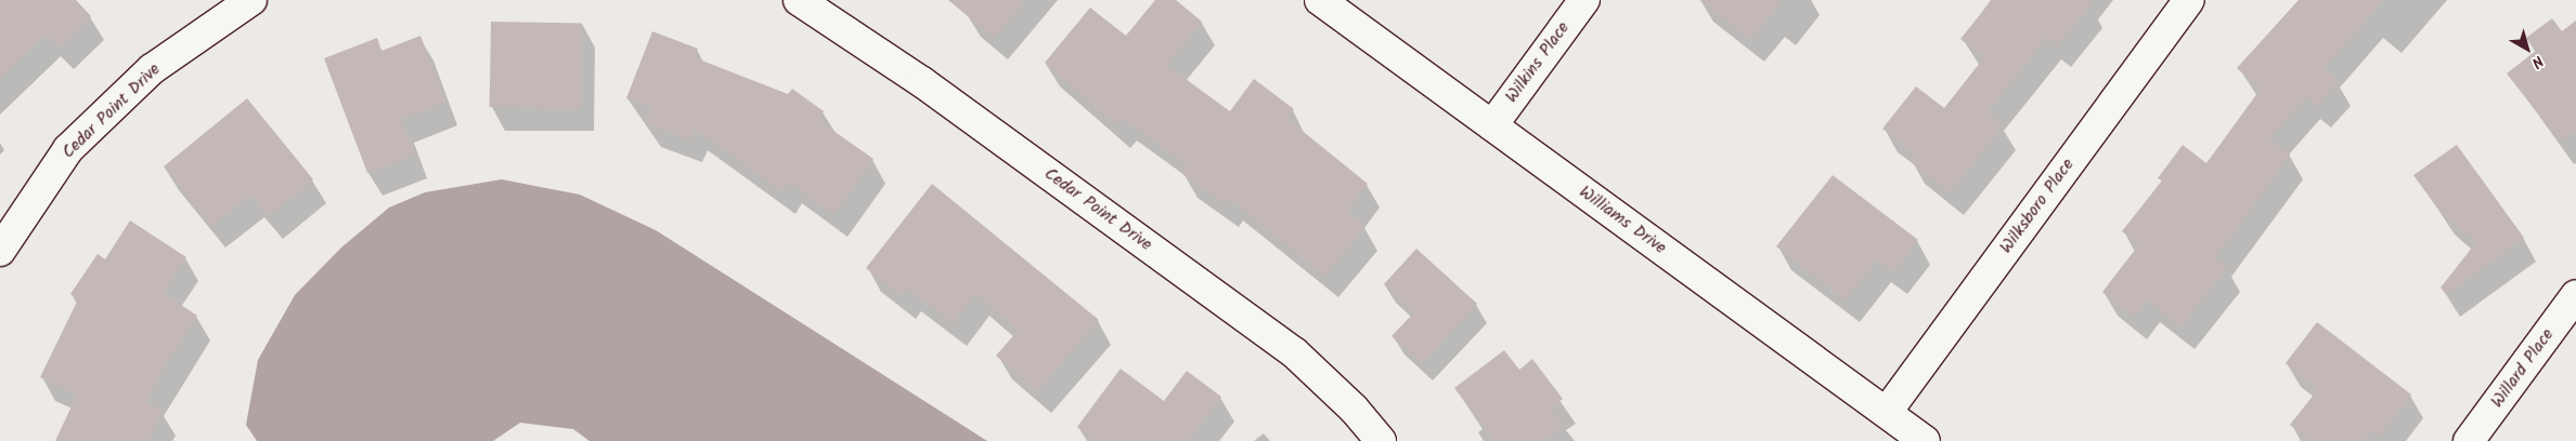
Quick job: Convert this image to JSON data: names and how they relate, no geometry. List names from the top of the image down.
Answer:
{
  "streets": {
    "street": [
      "Wilkins Place",
      "Cedar Point Drive",
      "Wilksboro Place",
      "Williams Drive",
      "Willard Place"
    ]
  },
  "crossings": [
    ["Wilkins Place", "Williams Drive"],
    ["Wilksboro Place", "Williams Drive"]
  ],
  "north": "bottom right"
}
